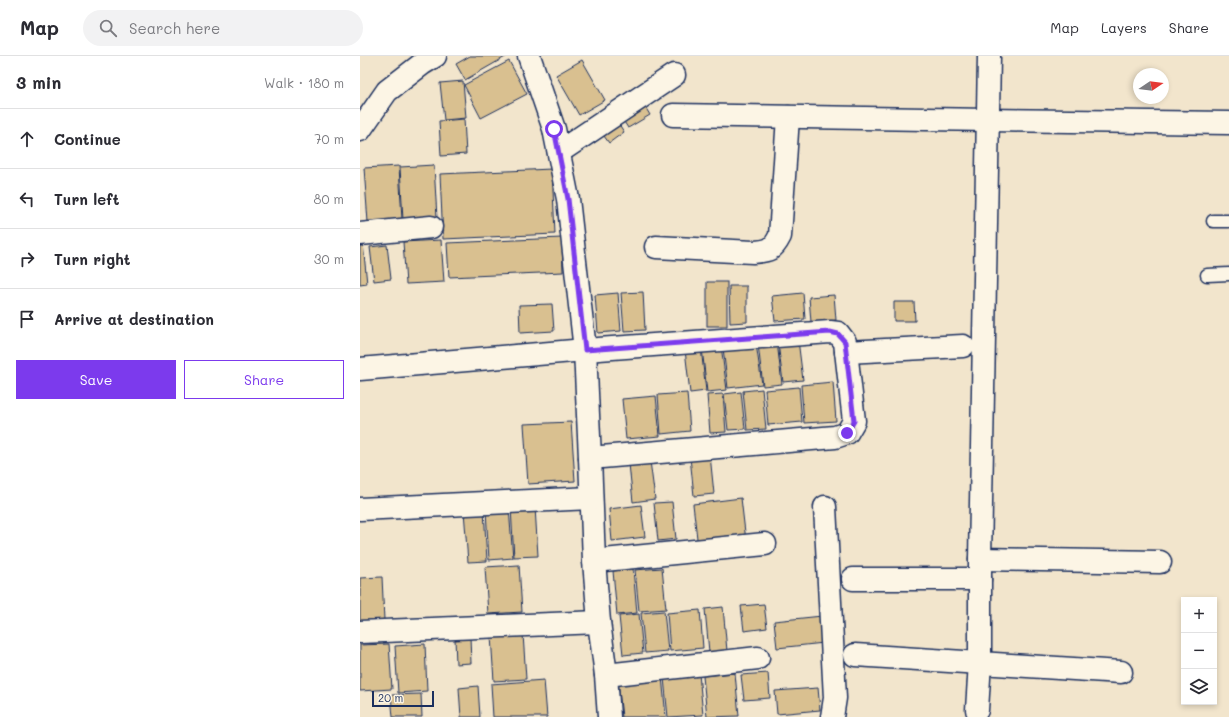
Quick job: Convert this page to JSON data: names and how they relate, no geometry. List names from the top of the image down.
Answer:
{
  "scale_bar": "20 m",
  "north": "right",
  "page": {
    "header": "Map",
    "search": "Search here",
    "nav": ["Map", "Layers", "Share"],
    "heading": ["3 min", "Walk · 180 m"],
    "list": [
      ["Continue", "70 m"],
      ["Turn left", "80 m"],
      ["Turn right", "30 m"],
      "Arrive at destination"
    ],
    "buttons": ["Save", "Share"],
    "map_buttons": ["+", "−"],
    "scale": "20 m"
  }
}
